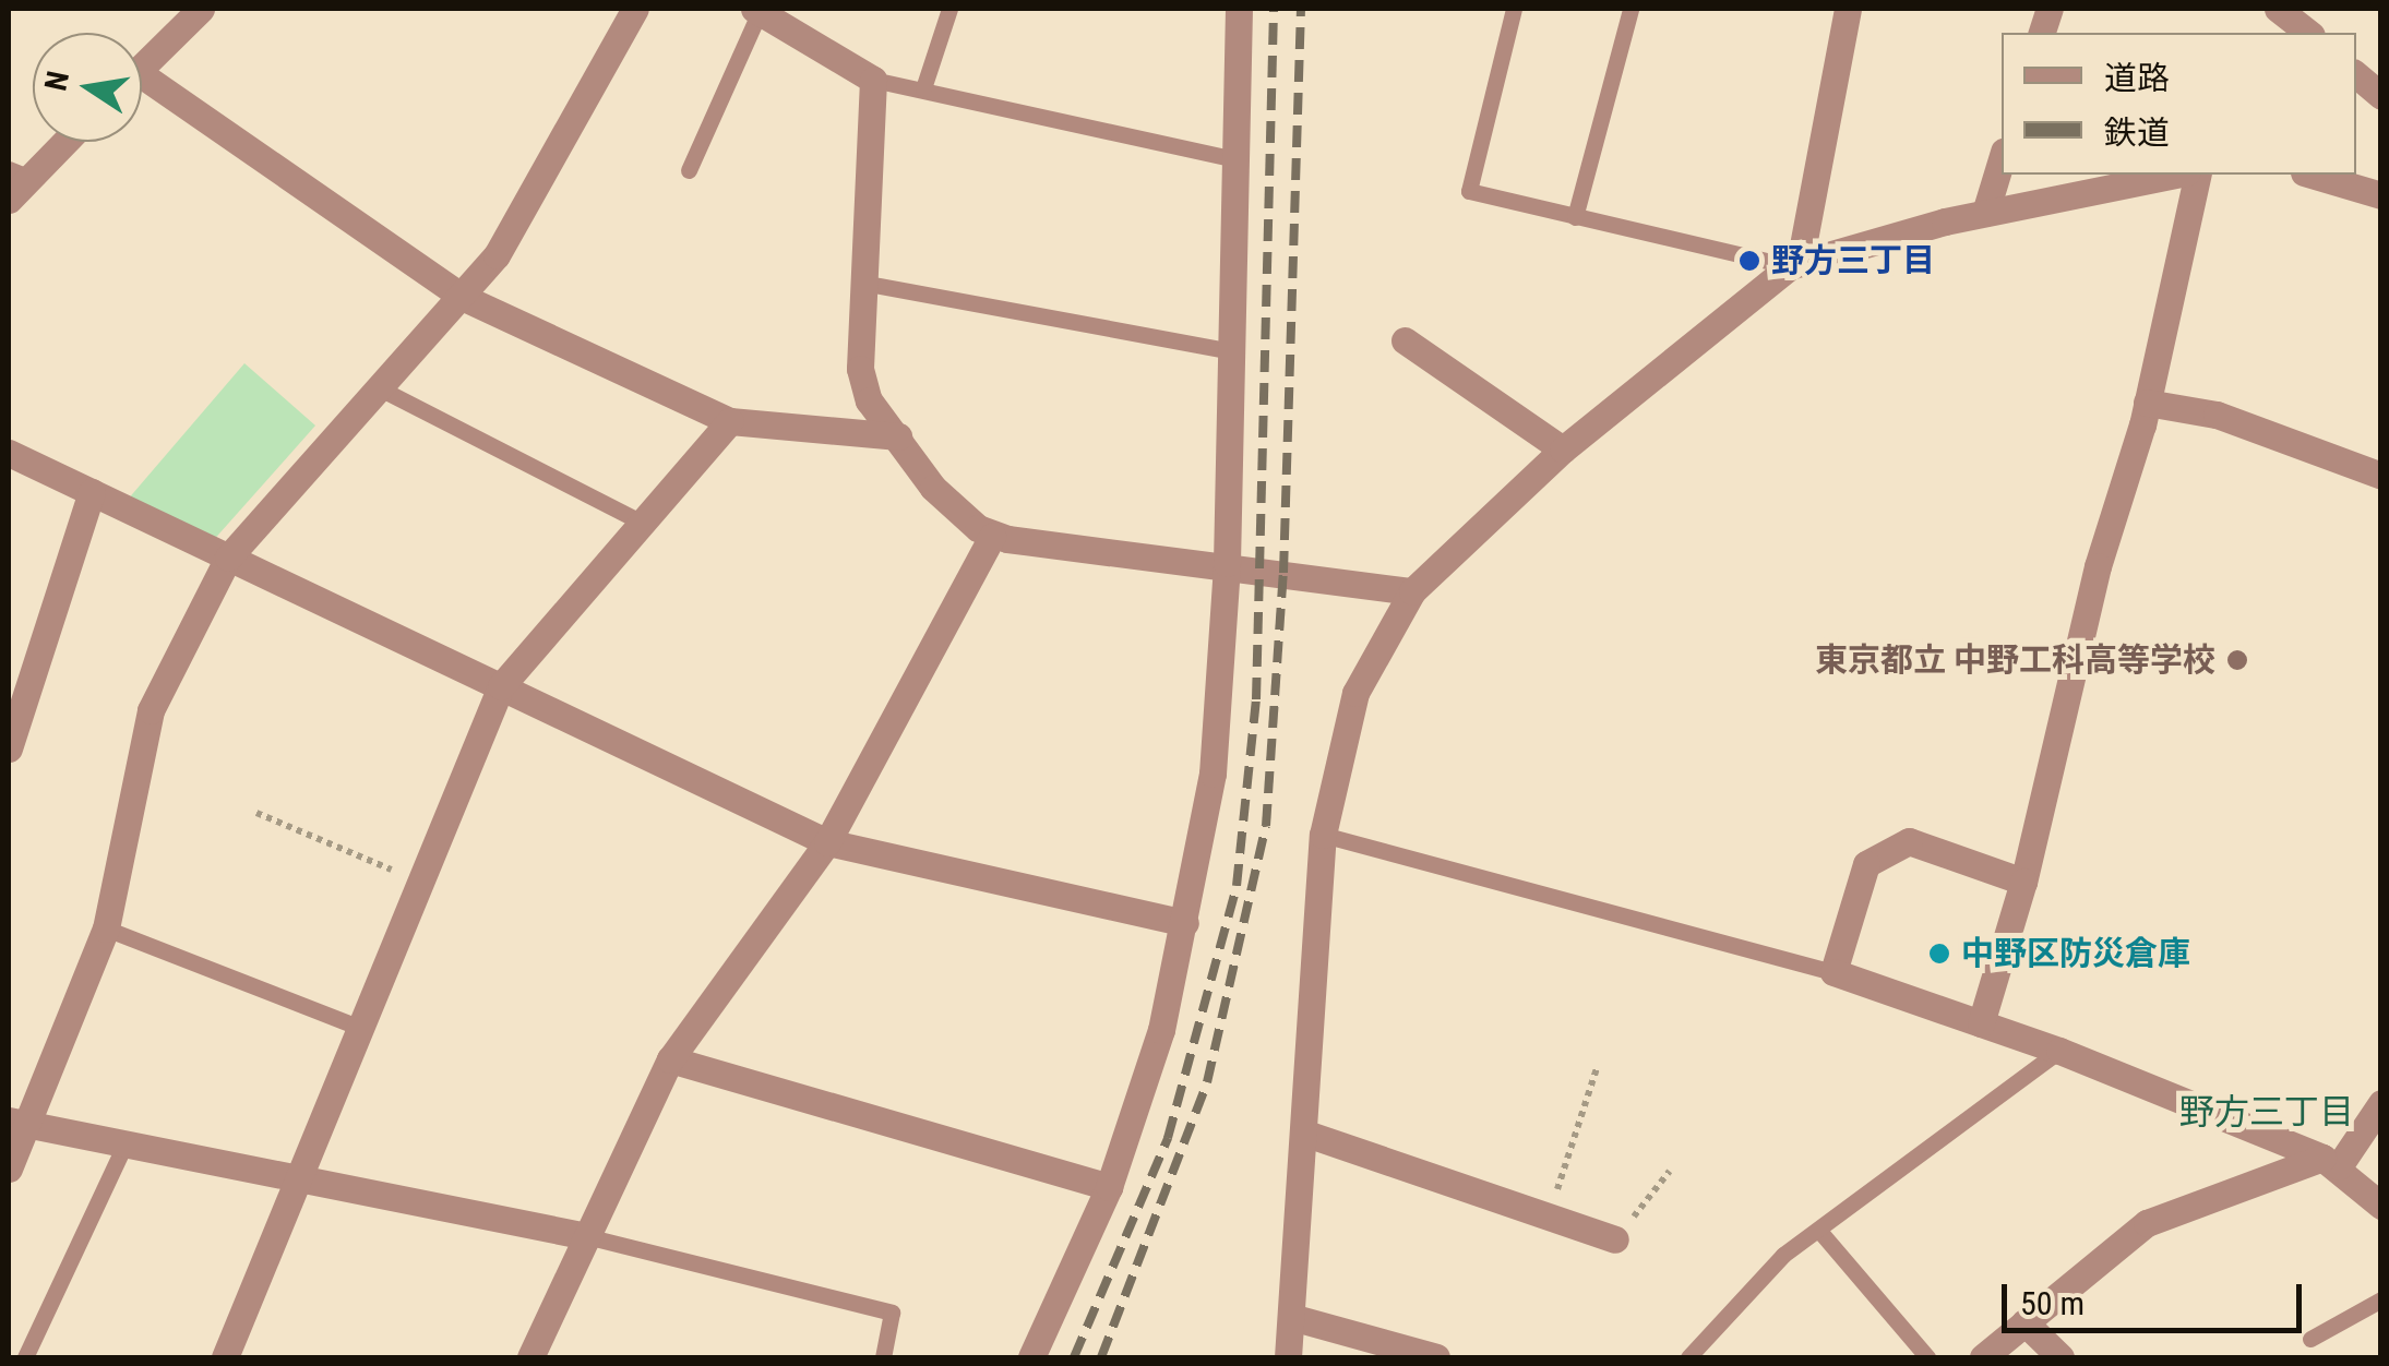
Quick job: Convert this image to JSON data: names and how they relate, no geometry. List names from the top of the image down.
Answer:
{
  "districts": ["野方三丁目"],
  "places": ["野方三丁目", "東京都立 中野工科高等学校", "中野区防災倉庫"],
  "legend": ["道路", "鉄道"],
  "scale_bar": "50 m",
  "north": "left"
}
